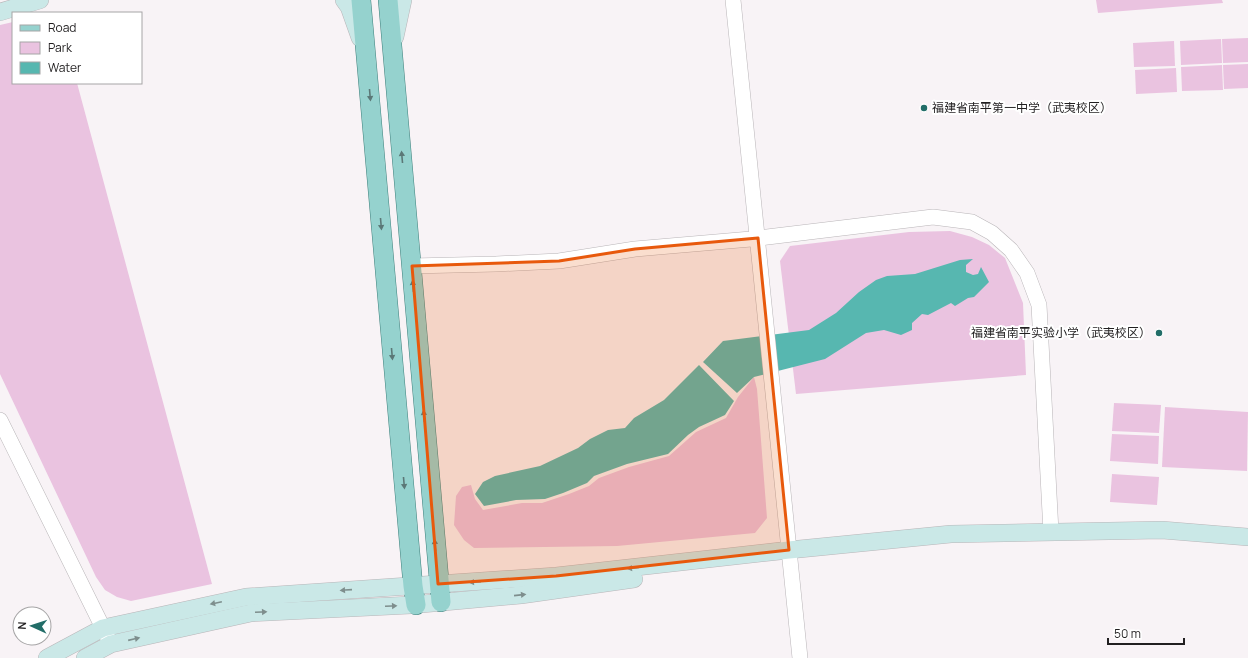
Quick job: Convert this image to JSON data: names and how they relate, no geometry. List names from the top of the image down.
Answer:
{
  "places": ["福建省南平第一中学（武夷校区）", "福建省南平实验小学（武夷校区）"],
  "legend": ["Road", "Park", "Water"],
  "scale_bar": "50 m",
  "north": "left"
}
